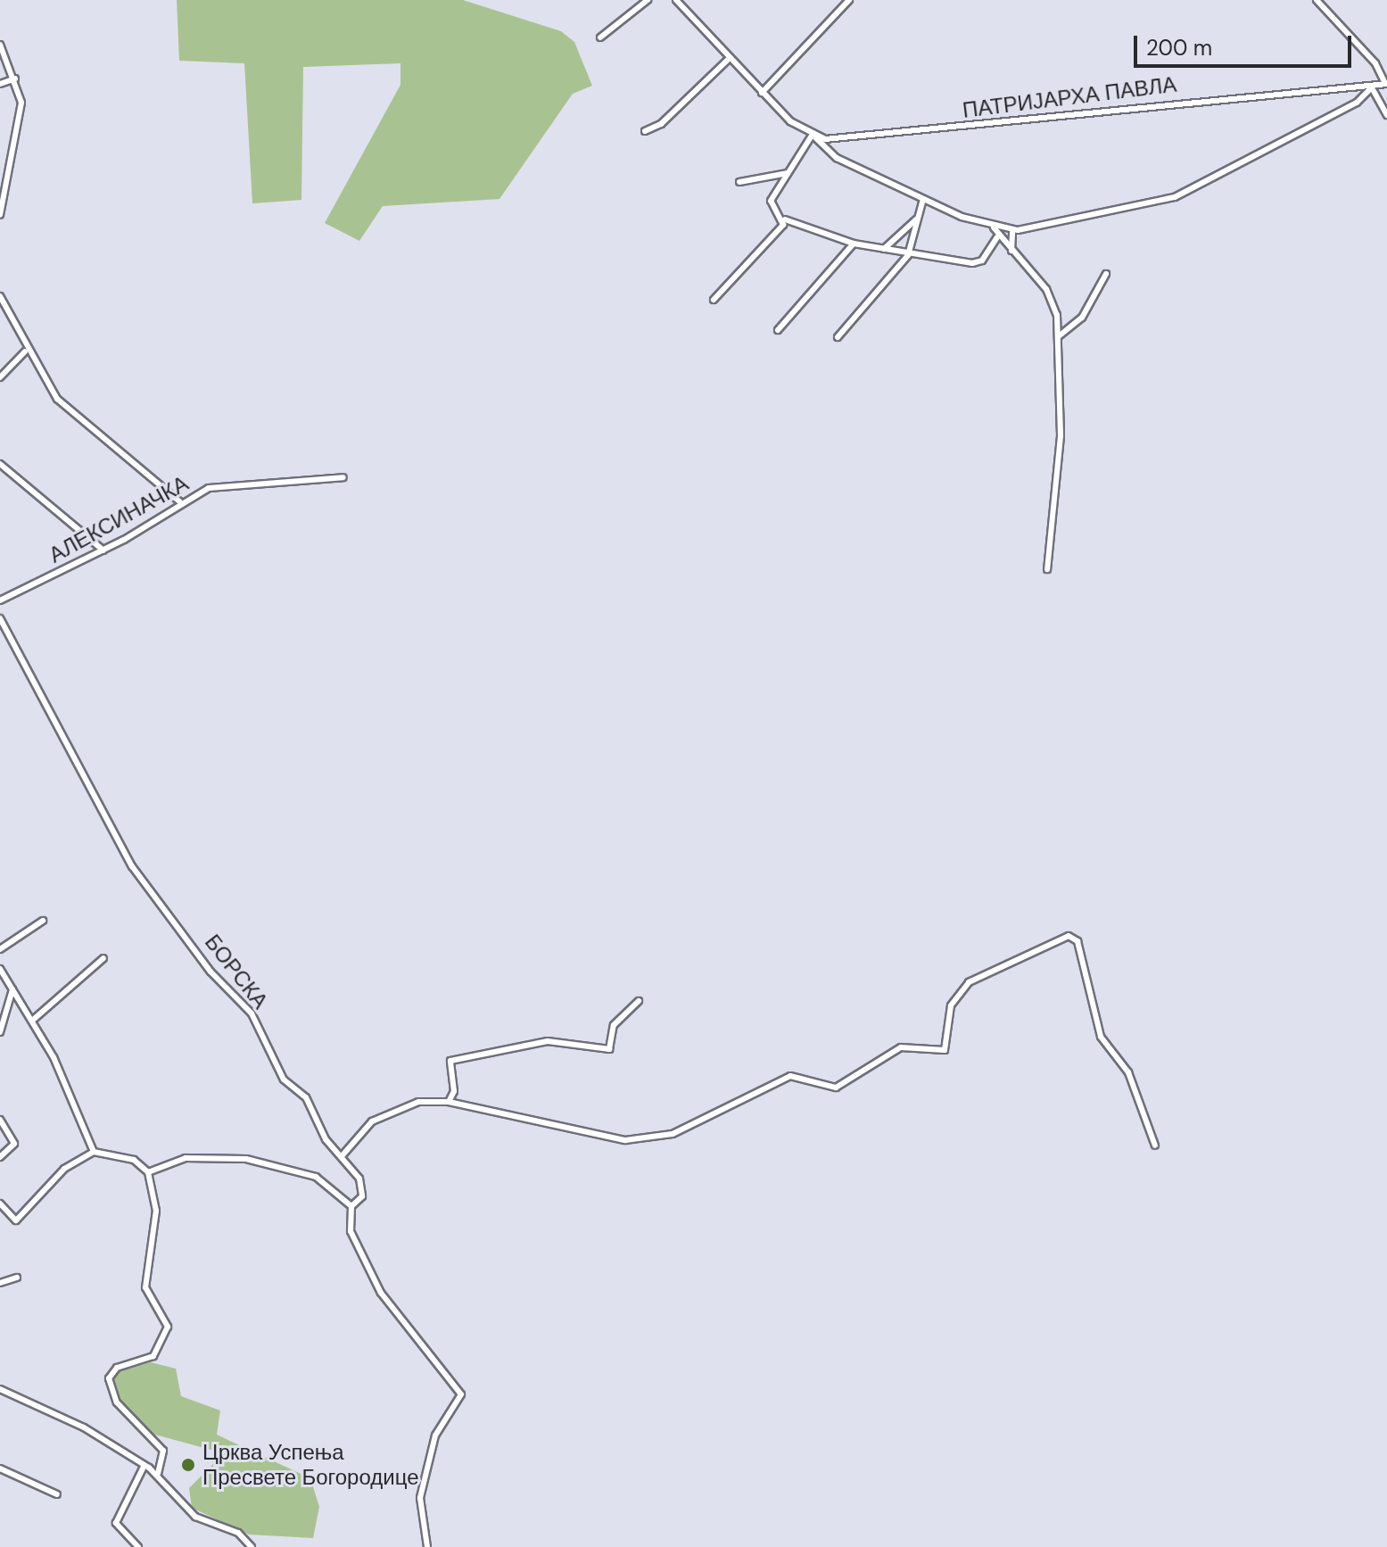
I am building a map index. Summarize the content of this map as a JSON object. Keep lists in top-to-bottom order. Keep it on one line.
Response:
{"streets":{"street":["ПАТРИЈАРХА ПАВЛА","АЛЕКСИНАЧКА","БОРСКА"]},"places":["Црква Успења Пресвете Богородице"],"scale_bar":"200 m"}
